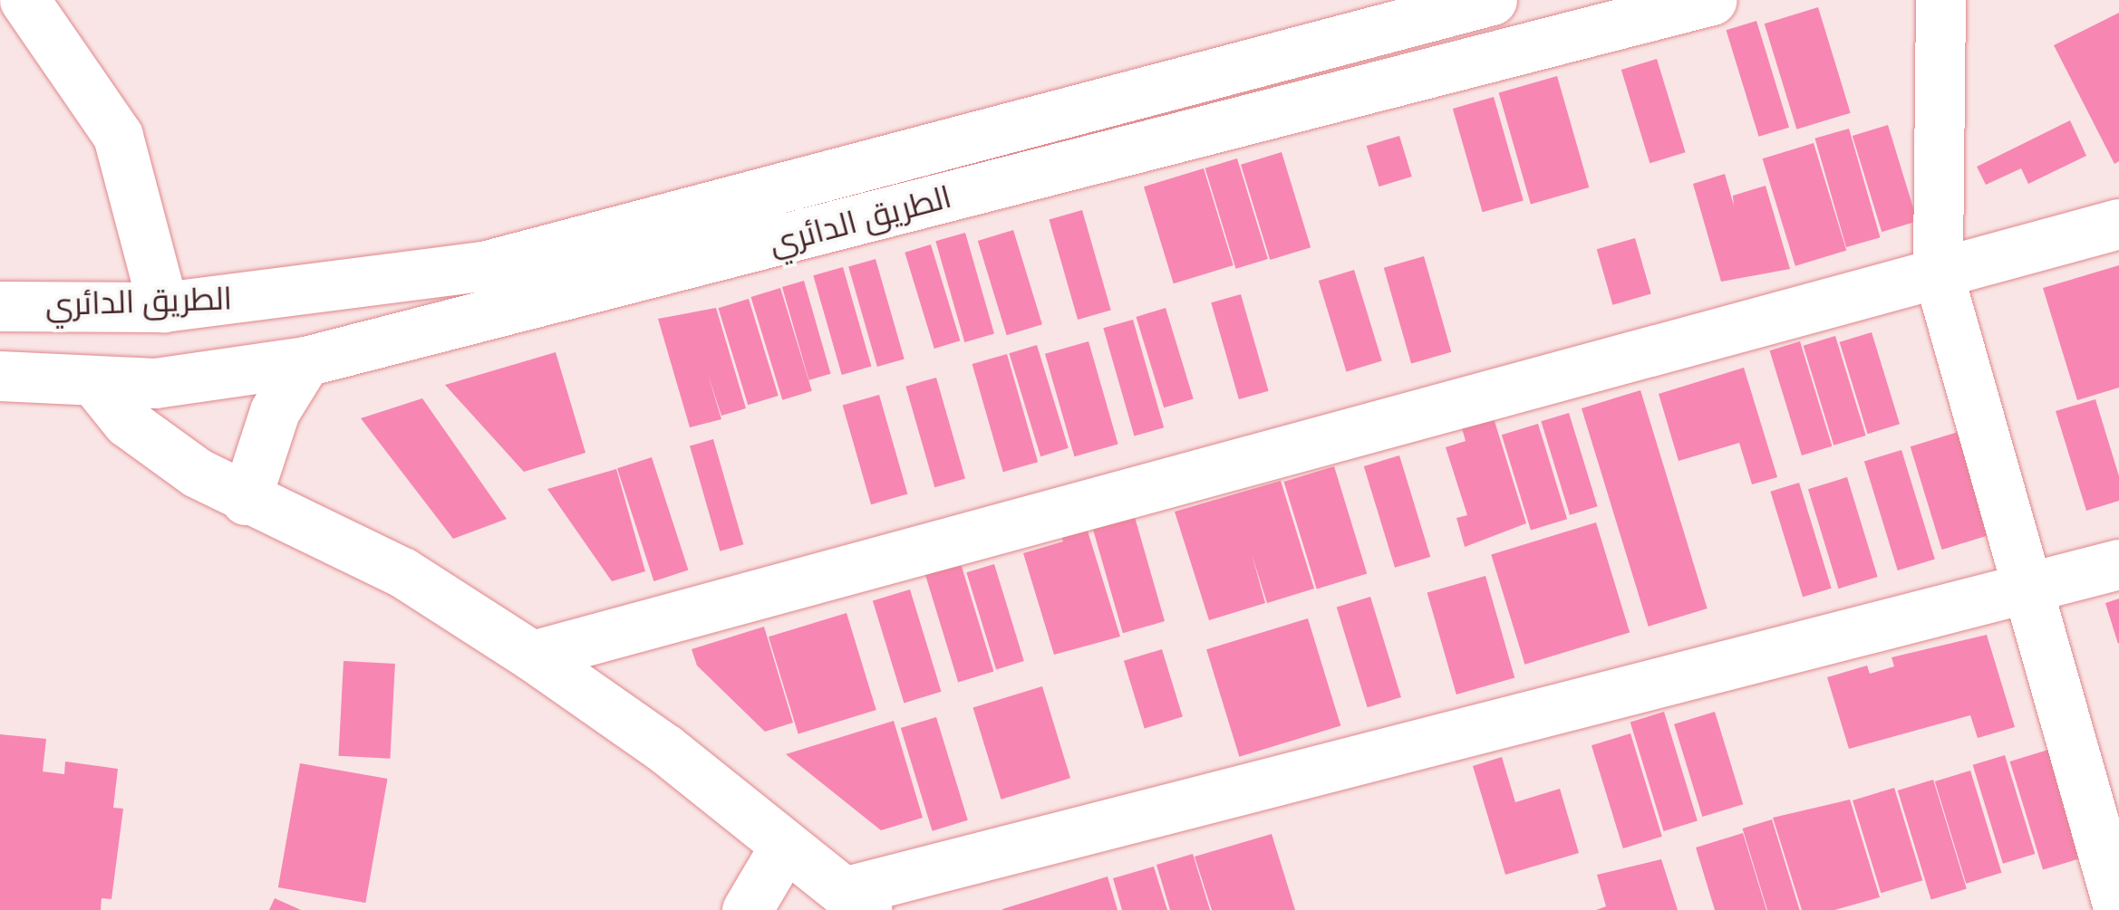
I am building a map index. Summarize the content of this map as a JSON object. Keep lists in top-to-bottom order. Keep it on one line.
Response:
{"streets":{"street":["الطريق الدائري"]}}
